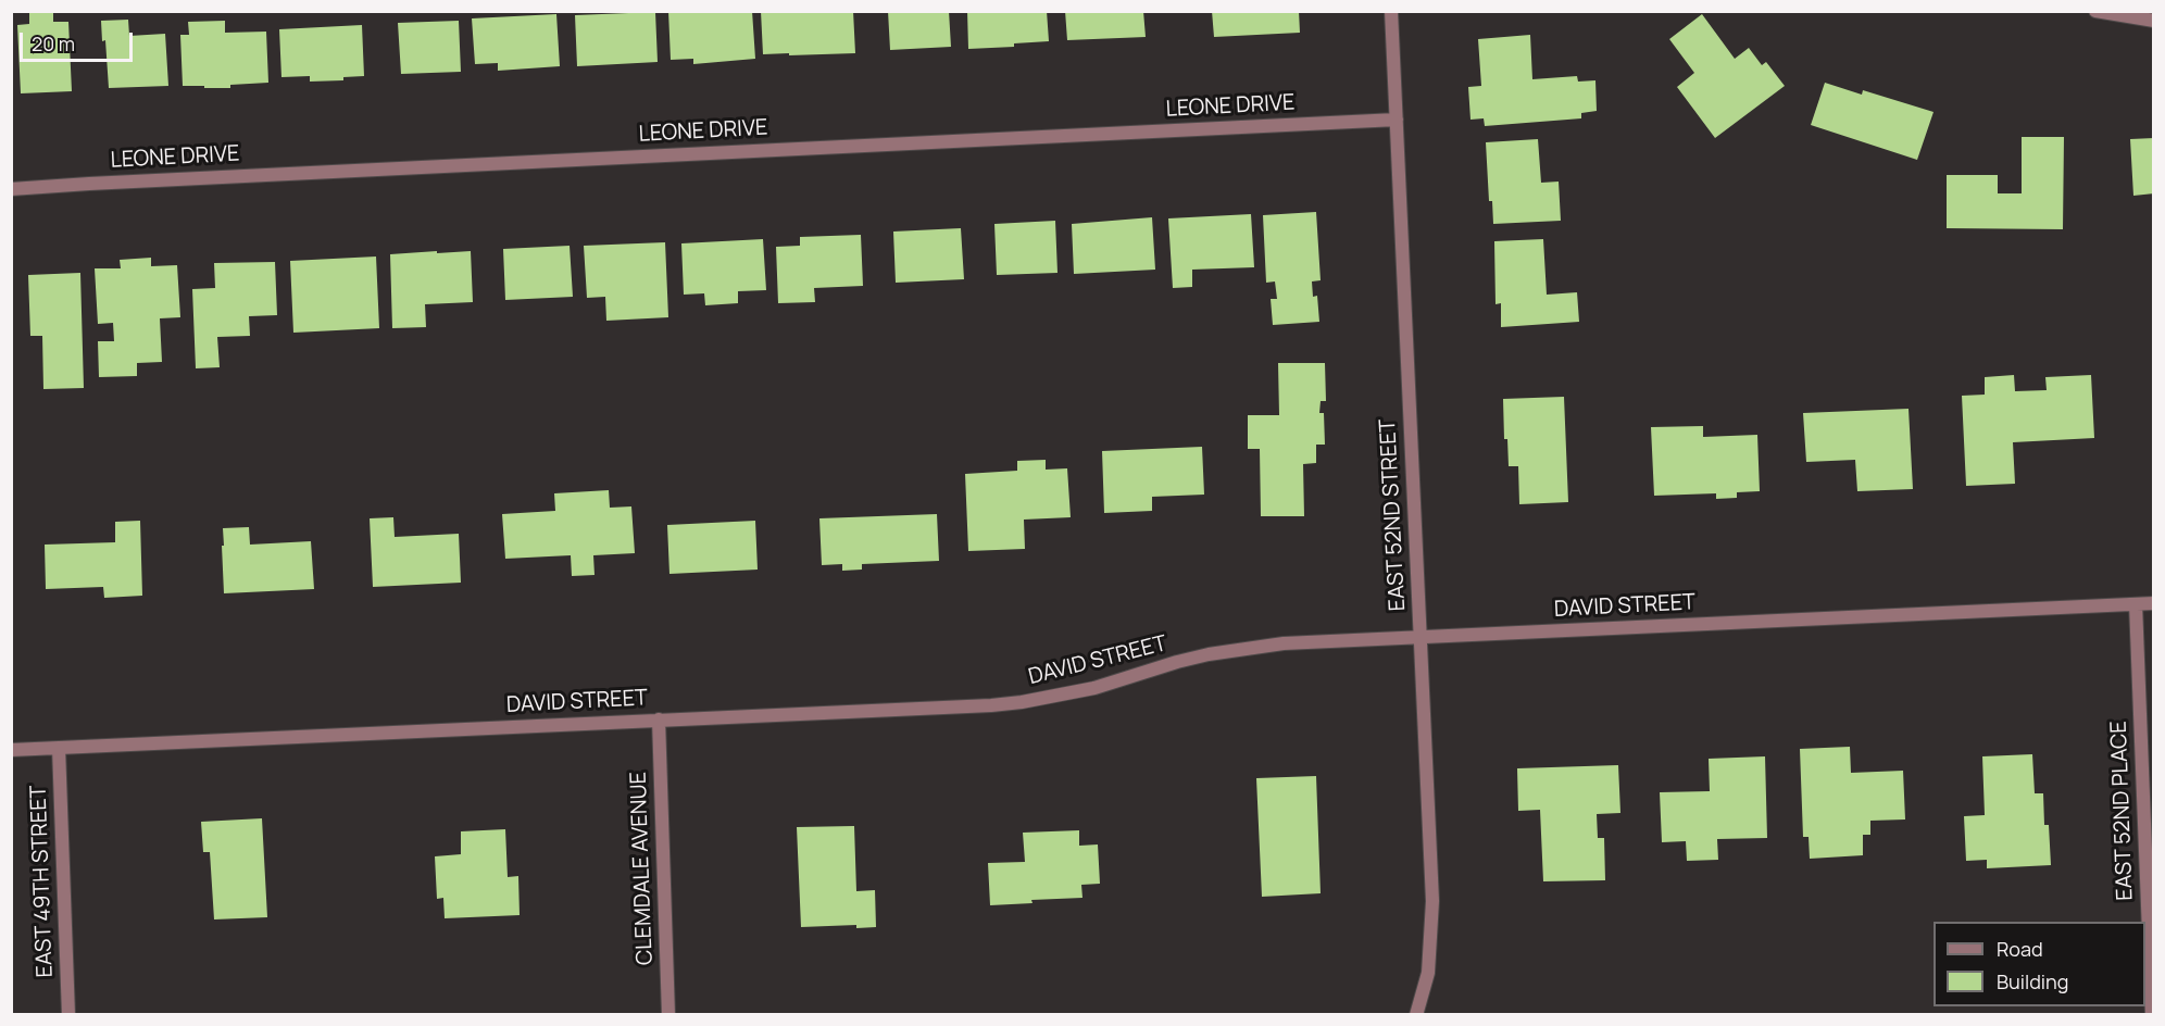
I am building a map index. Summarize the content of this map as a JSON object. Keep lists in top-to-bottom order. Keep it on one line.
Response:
{"streets":{"street":["LEONE DRIVE","EAST 52ND STREET","DAVID STREET","EAST 52ND PLACE","CLEMDALE AVENUE","EAST 49TH STREET"]},"crossings":[["LEONE DRIVE","EAST 52ND STREET"],["EAST 52ND STREET","DAVID STREET"],["DAVID STREET","EAST 52ND PLACE"],["DAVID STREET","CLEMDALE AVENUE"],["DAVID STREET","EAST 49TH STREET"]],"legend":["Road","Building"],"scale_bar":"20 m"}
